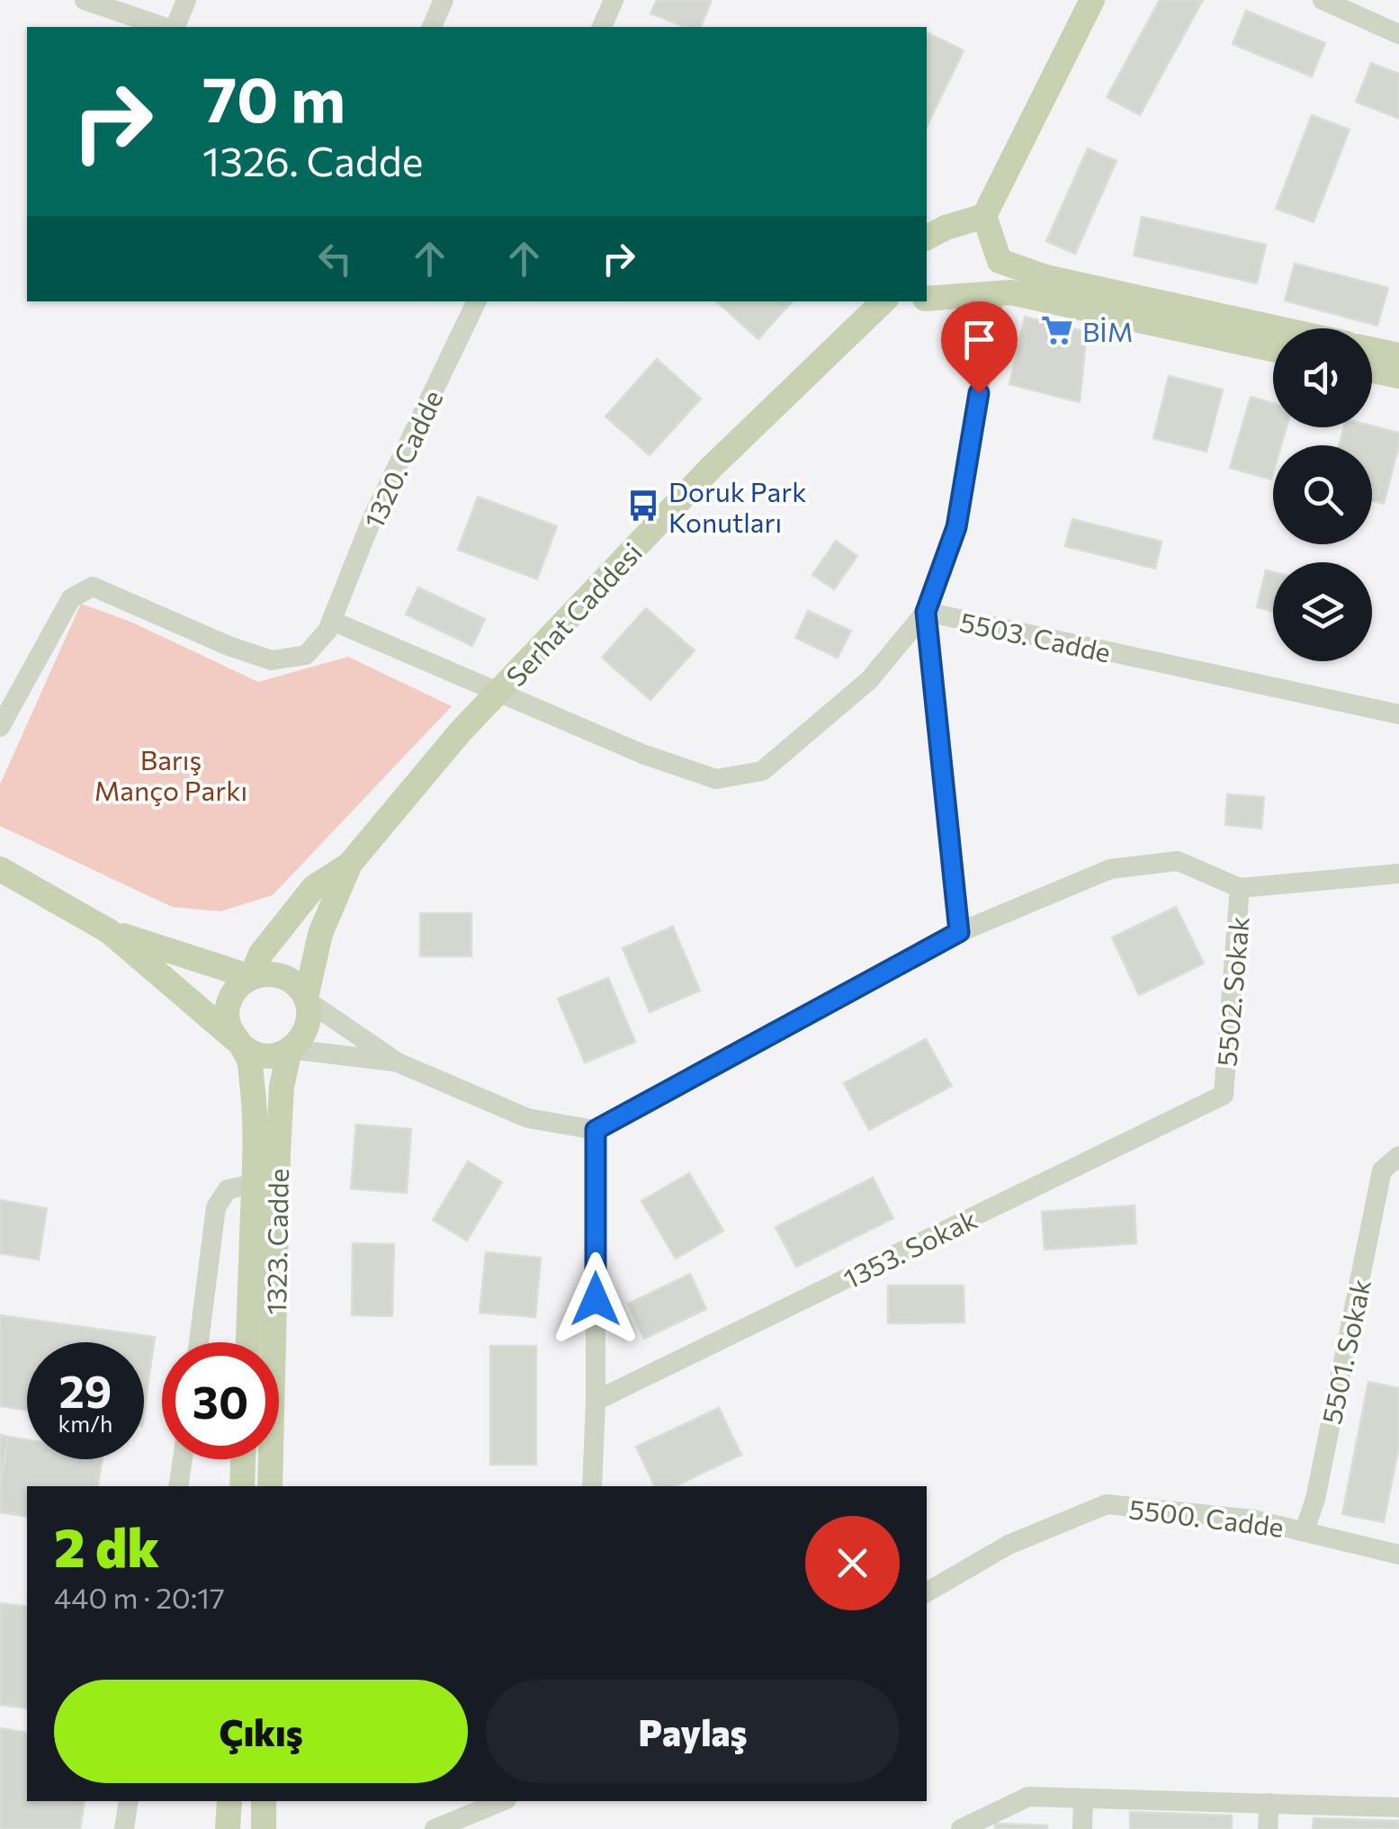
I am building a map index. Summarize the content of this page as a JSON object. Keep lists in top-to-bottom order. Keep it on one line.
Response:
{"streets":{"main road":["Serhat Caddesi","1323. Cadde"],"street":["1320. Cadde","5503. Cadde","5502. Sokak","1353. Sokak","5501. Sokak","5500. Cadde"]},"crossings":[["1320. Cadde","5503. Cadde"],["Serhat Caddesi","5503. Cadde"],["5502. Sokak","1353. Sokak"],["5501. Sokak","5500. Cadde"]],"parks":["Barış Manço Parkı"],"places":{"supermarket":["BİM"],"bus stop":["Doruk Park Konutları"]},"page":{"turn":["70 m","1326. Cadde"],"speed":"29 km/h","limit":"30","heading":["2 dk","440 m · 20:17"],"buttons":["Çıkış","Paylaş"]}}
